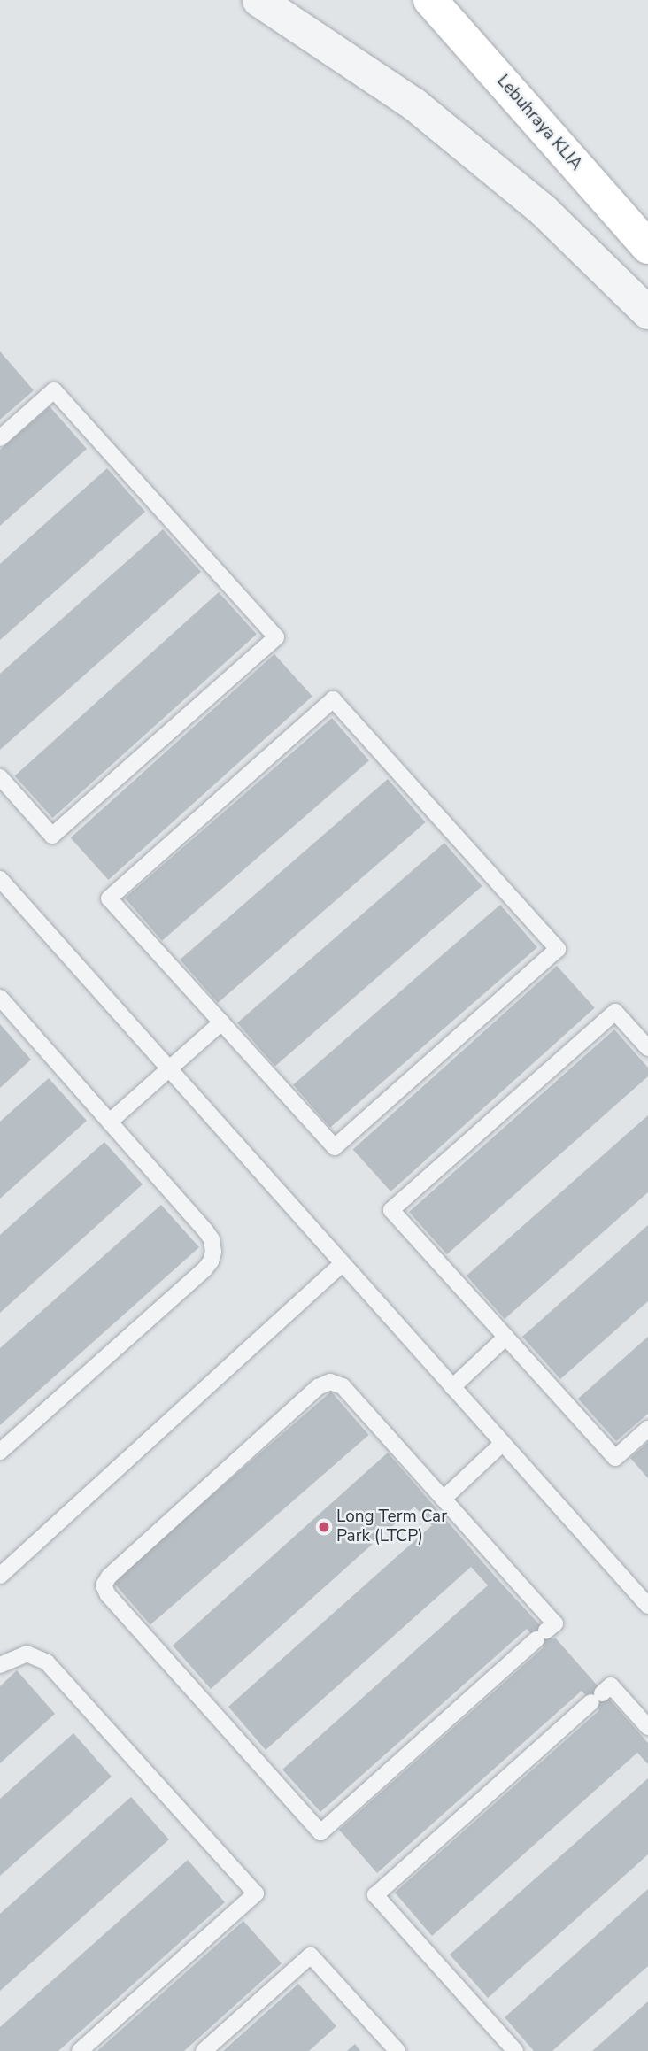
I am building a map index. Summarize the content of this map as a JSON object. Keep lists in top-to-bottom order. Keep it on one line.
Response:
{"streets":{"main road":["Lebuhraya KLIA"]},"places":["Long Term Car Park (LTCP)"]}
